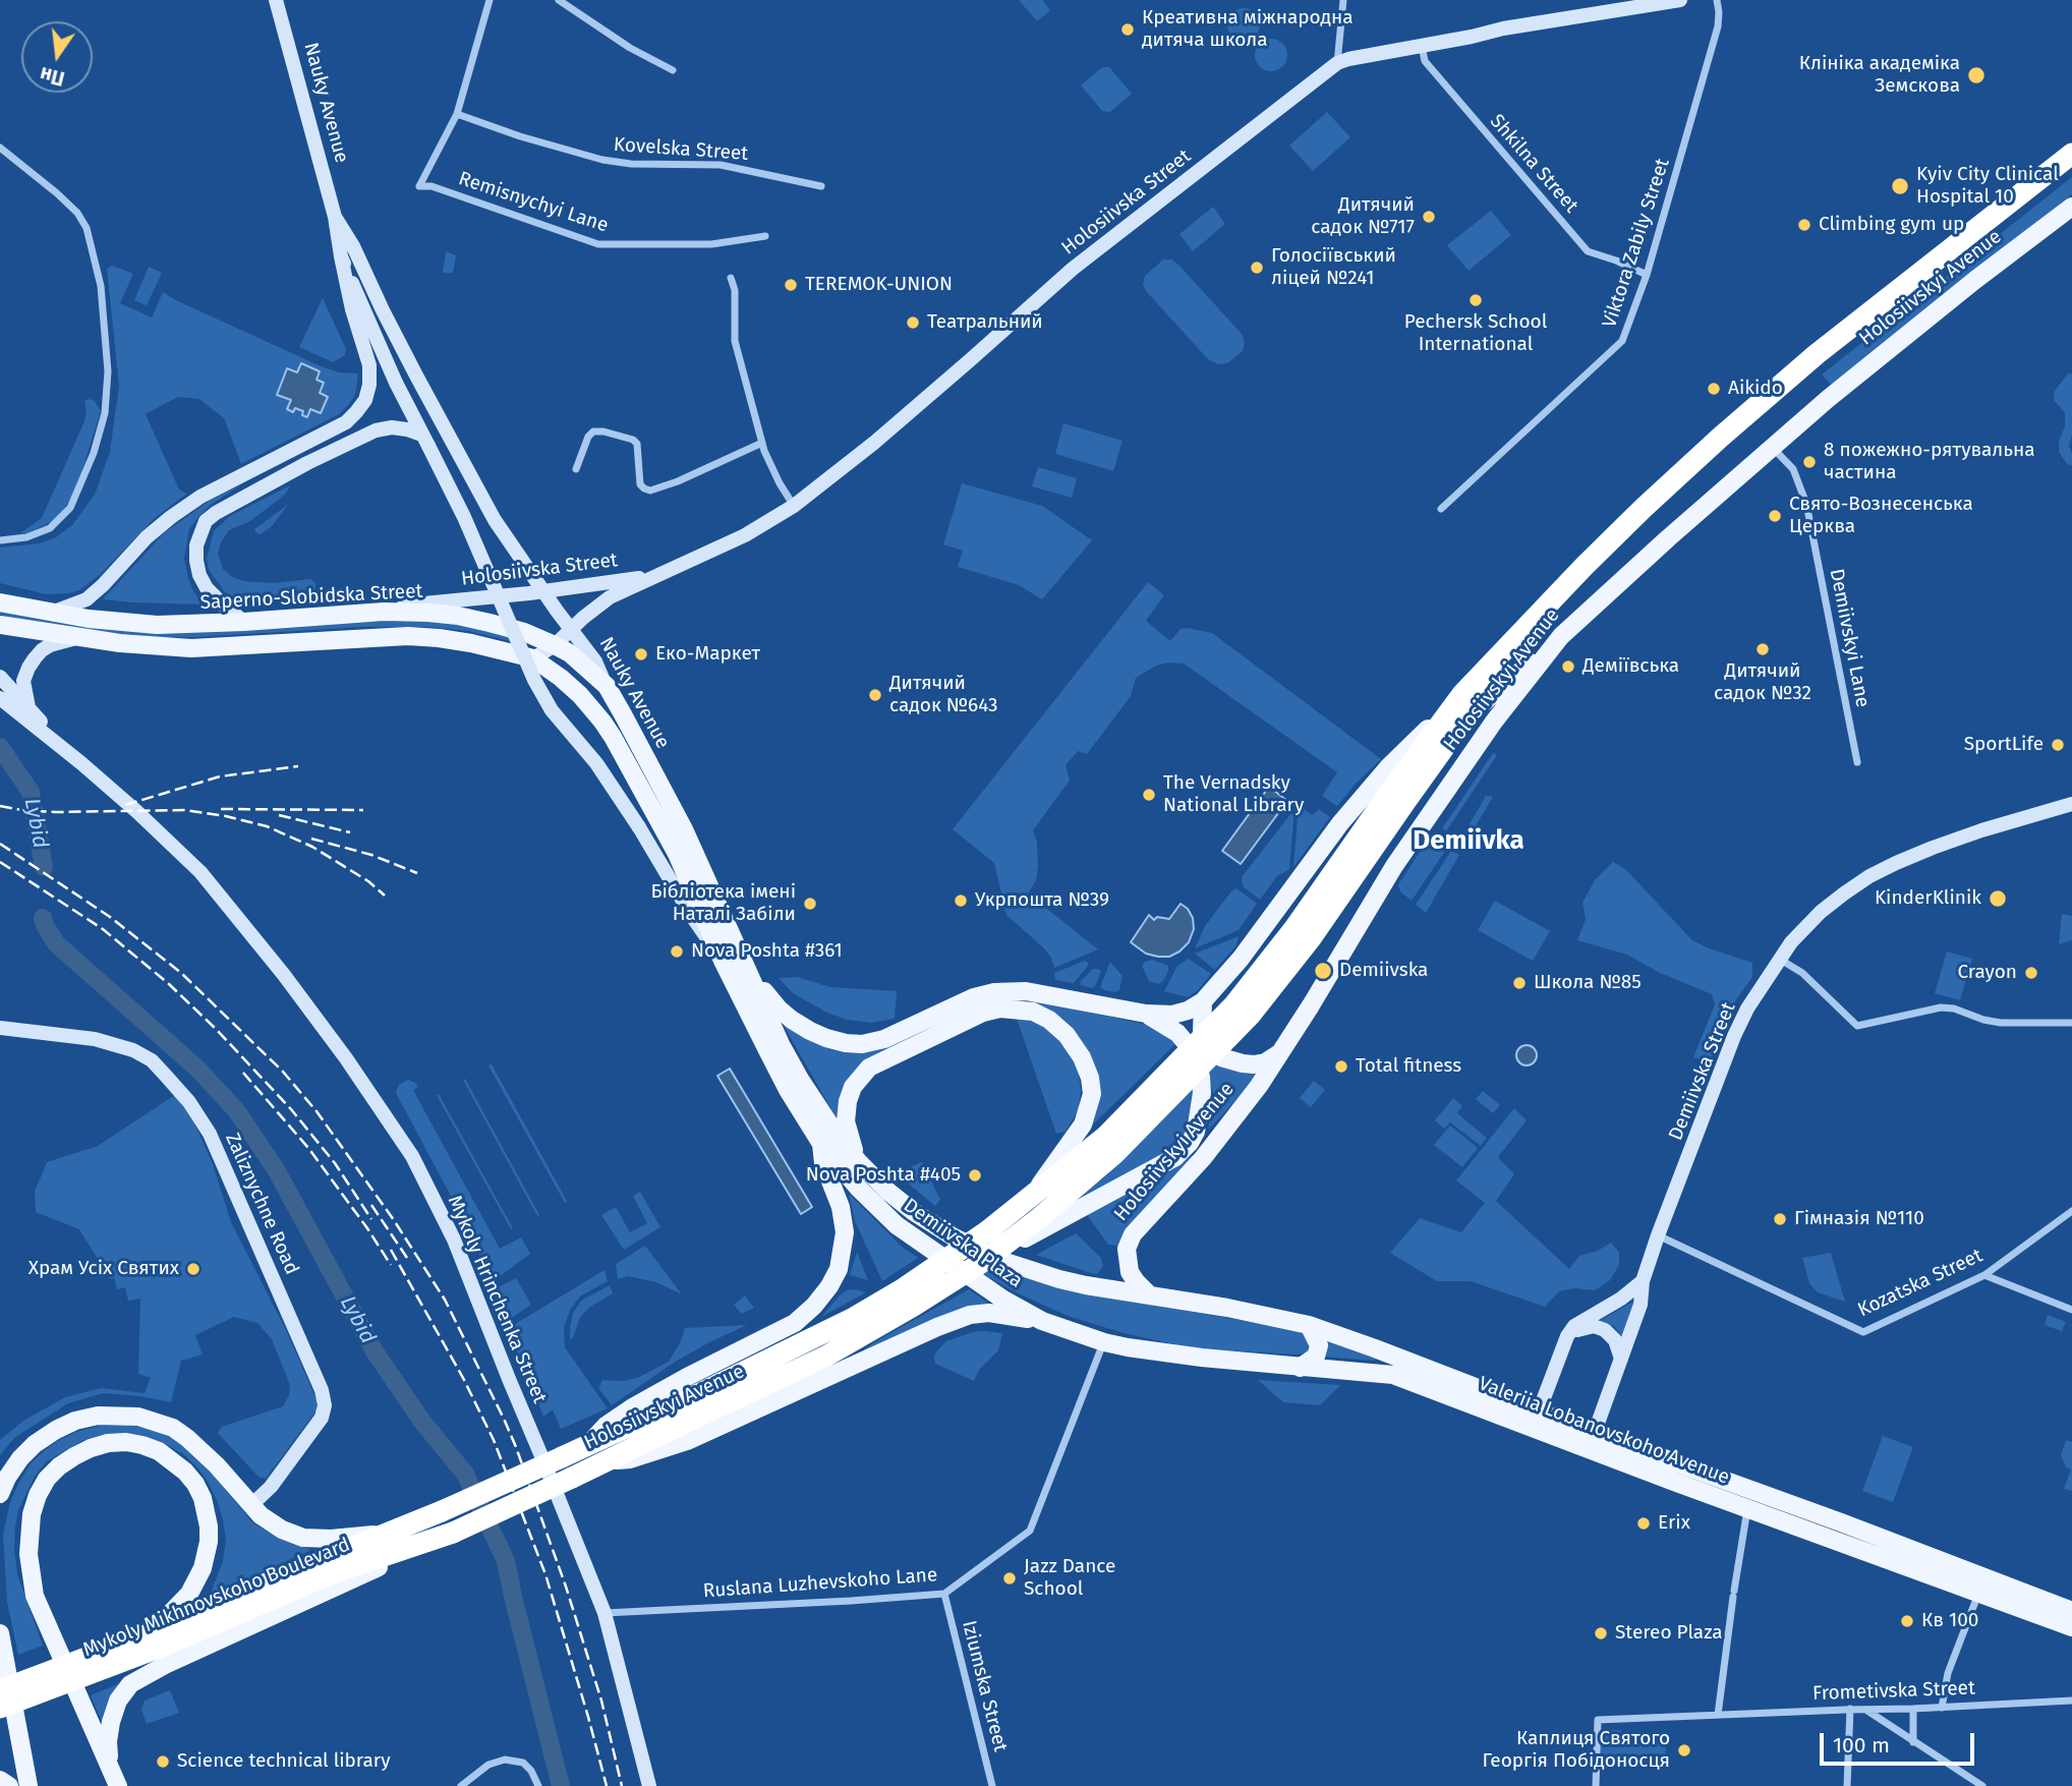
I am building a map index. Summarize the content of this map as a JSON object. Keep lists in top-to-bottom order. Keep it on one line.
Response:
{"streets":{"highway":["Holosiivskyi Avenue","Mykoly Mikhnovskoho Boulevard"],"main road":["Nauky Avenue","Holosiivska Street","Saperno-Slobidska Street","Demiivska Street","Zaliznychne Road","Demiivska Plaza","Mykoly Hrinchenka Street","Valeriia Lobanovskoho Avenue"],"street":["Kovelska Street","Shkilna Street","Remisnychyi Lane","Viktora Zabily Street","Demiivskyi Lane","Kozatska Street","Ruslana Luzhevskoho Lane","Iziumska Street","Frometivska Street"]},"crossings":[["Nauky Avenue","Holosiivska Street"],["Nauky Avenue","Saperno-Slobidska Street"],["Nauky Avenue","Demiivska Plaza"],["Kovelska Street","Remisnychyi Lane"],["Shkilna Street","Holosiivska Street"],["Shkilna Street","Viktora Zabily Street"],["Holosiivska Street","Saperno-Slobidska Street"],["Holosiivskyi Avenue","Demiivskyi Lane"],["Holosiivskyi Avenue","Demiivska Plaza"],["Holosiivskyi Avenue","Valeriia Lobanovskoho Avenue"],["Holosiivskyi Avenue","Mykoly Mikhnovskoho Boulevard"],["Demiivska Street","Kozatska Street"],["Demiivska Street","Valeriia Lobanovskoho Avenue"],["Demiivska Plaza","Valeriia Lobanovskoho Avenue"],["Demiivska Plaza","Ruslana Luzhevskoho Lane"],["Mykoly Hrinchenka Street","Ruslana Luzhevskoho Lane"],["Valeriia Lobanovskoho Avenue","Ruslana Luzhevskoho Lane"],["Ruslana Luzhevskoho Lane","Iziumska Street"]],"districts":["Demiivka"],"water":["Lybid"],"places":["Креативна міжнародна дитяча школа","Клініка академіка Земскова","Kyiv City Clinical Hospital 10","Дитячий садок №717","Climbing gym up","Голосіївський ліцей №241","TEREMOK-UNION","Pechersk School International","Театральний","Aikido","8 пожежно-рятувальна частина","Свято-Вознесенська Церква","Дитячий садок №32","Еко-Маркет","Деміївська","Дитячий садок №643","SportLife","The Vernadsky National Library","KinderKlinik","Укрпошта №39","Бібліотека імені Наталі Забіли","Nova Poshta #361","Demiivska","Crayon","Школа №85","Total fitness","Nova Poshta #405","Гімназія №110","Храм Усіх Святих","Erix","Jazz Dance School","Кв 100","Stereo Plaza","Каплиця Святого Георгія Побідоносця","Science technical library"],"scale_bar":"100 m","north":"bottom"}
